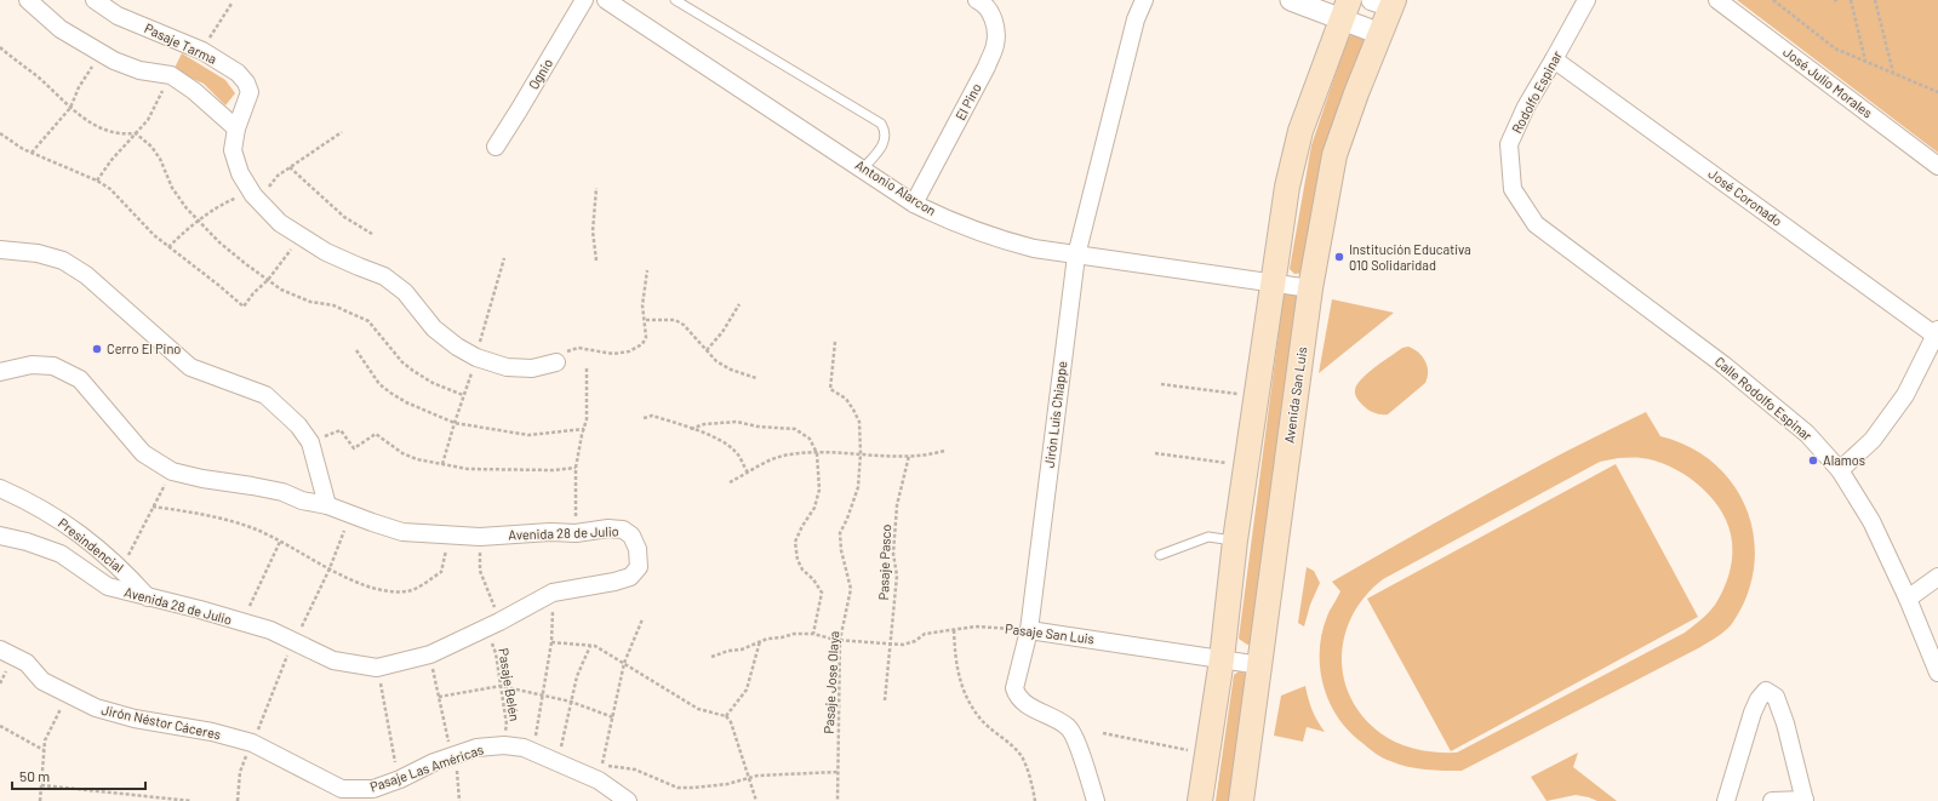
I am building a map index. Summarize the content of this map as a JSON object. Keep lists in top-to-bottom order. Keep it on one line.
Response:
{"streets":{"main road":["Avenida San Luis"],"street":["Pasaje Tarma","Ognio","José Julio Morales","Rodolfo Espinar","El Pino","Antonio Alarcon","José Coronado","Calle Rodolfo Espinar","Jirón Luis Chiappe","Avenida 28 de Julio","Presindencial","Pasaje San Luis","Jirón Néstor Cáceres","Pasaje Las Américas"],"path":["Pasaje Pasco","Pasaje Jose Olaya","Pasaje Belén"]},"crossings":[["Rodolfo Espinar","José Coronado"],["Rodolfo Espinar","Calle Rodolfo Espinar"],["El Pino","Antonio Alarcon"],["Antonio Alarcon","Avenida San Luis"],["Antonio Alarcon","Jirón Luis Chiappe"],["Avenida San Luis","Pasaje San Luis"],["Jirón Luis Chiappe","Pasaje San Luis"],["Avenida 28 de Julio","Presindencial"],["Avenida 28 de Julio","Pasaje Belén"],["Pasaje Pasco","Pasaje San Luis"],["Pasaje San Luis","Pasaje Jose Olaya"],["Pasaje Belén","Pasaje Las Américas"],["Jirón Néstor Cáceres","Pasaje Las Américas"]],"places":["Institución Educativa 010 Solidaridad","Cerro El Pino","Alamos"],"scale_bar":"50 m"}
